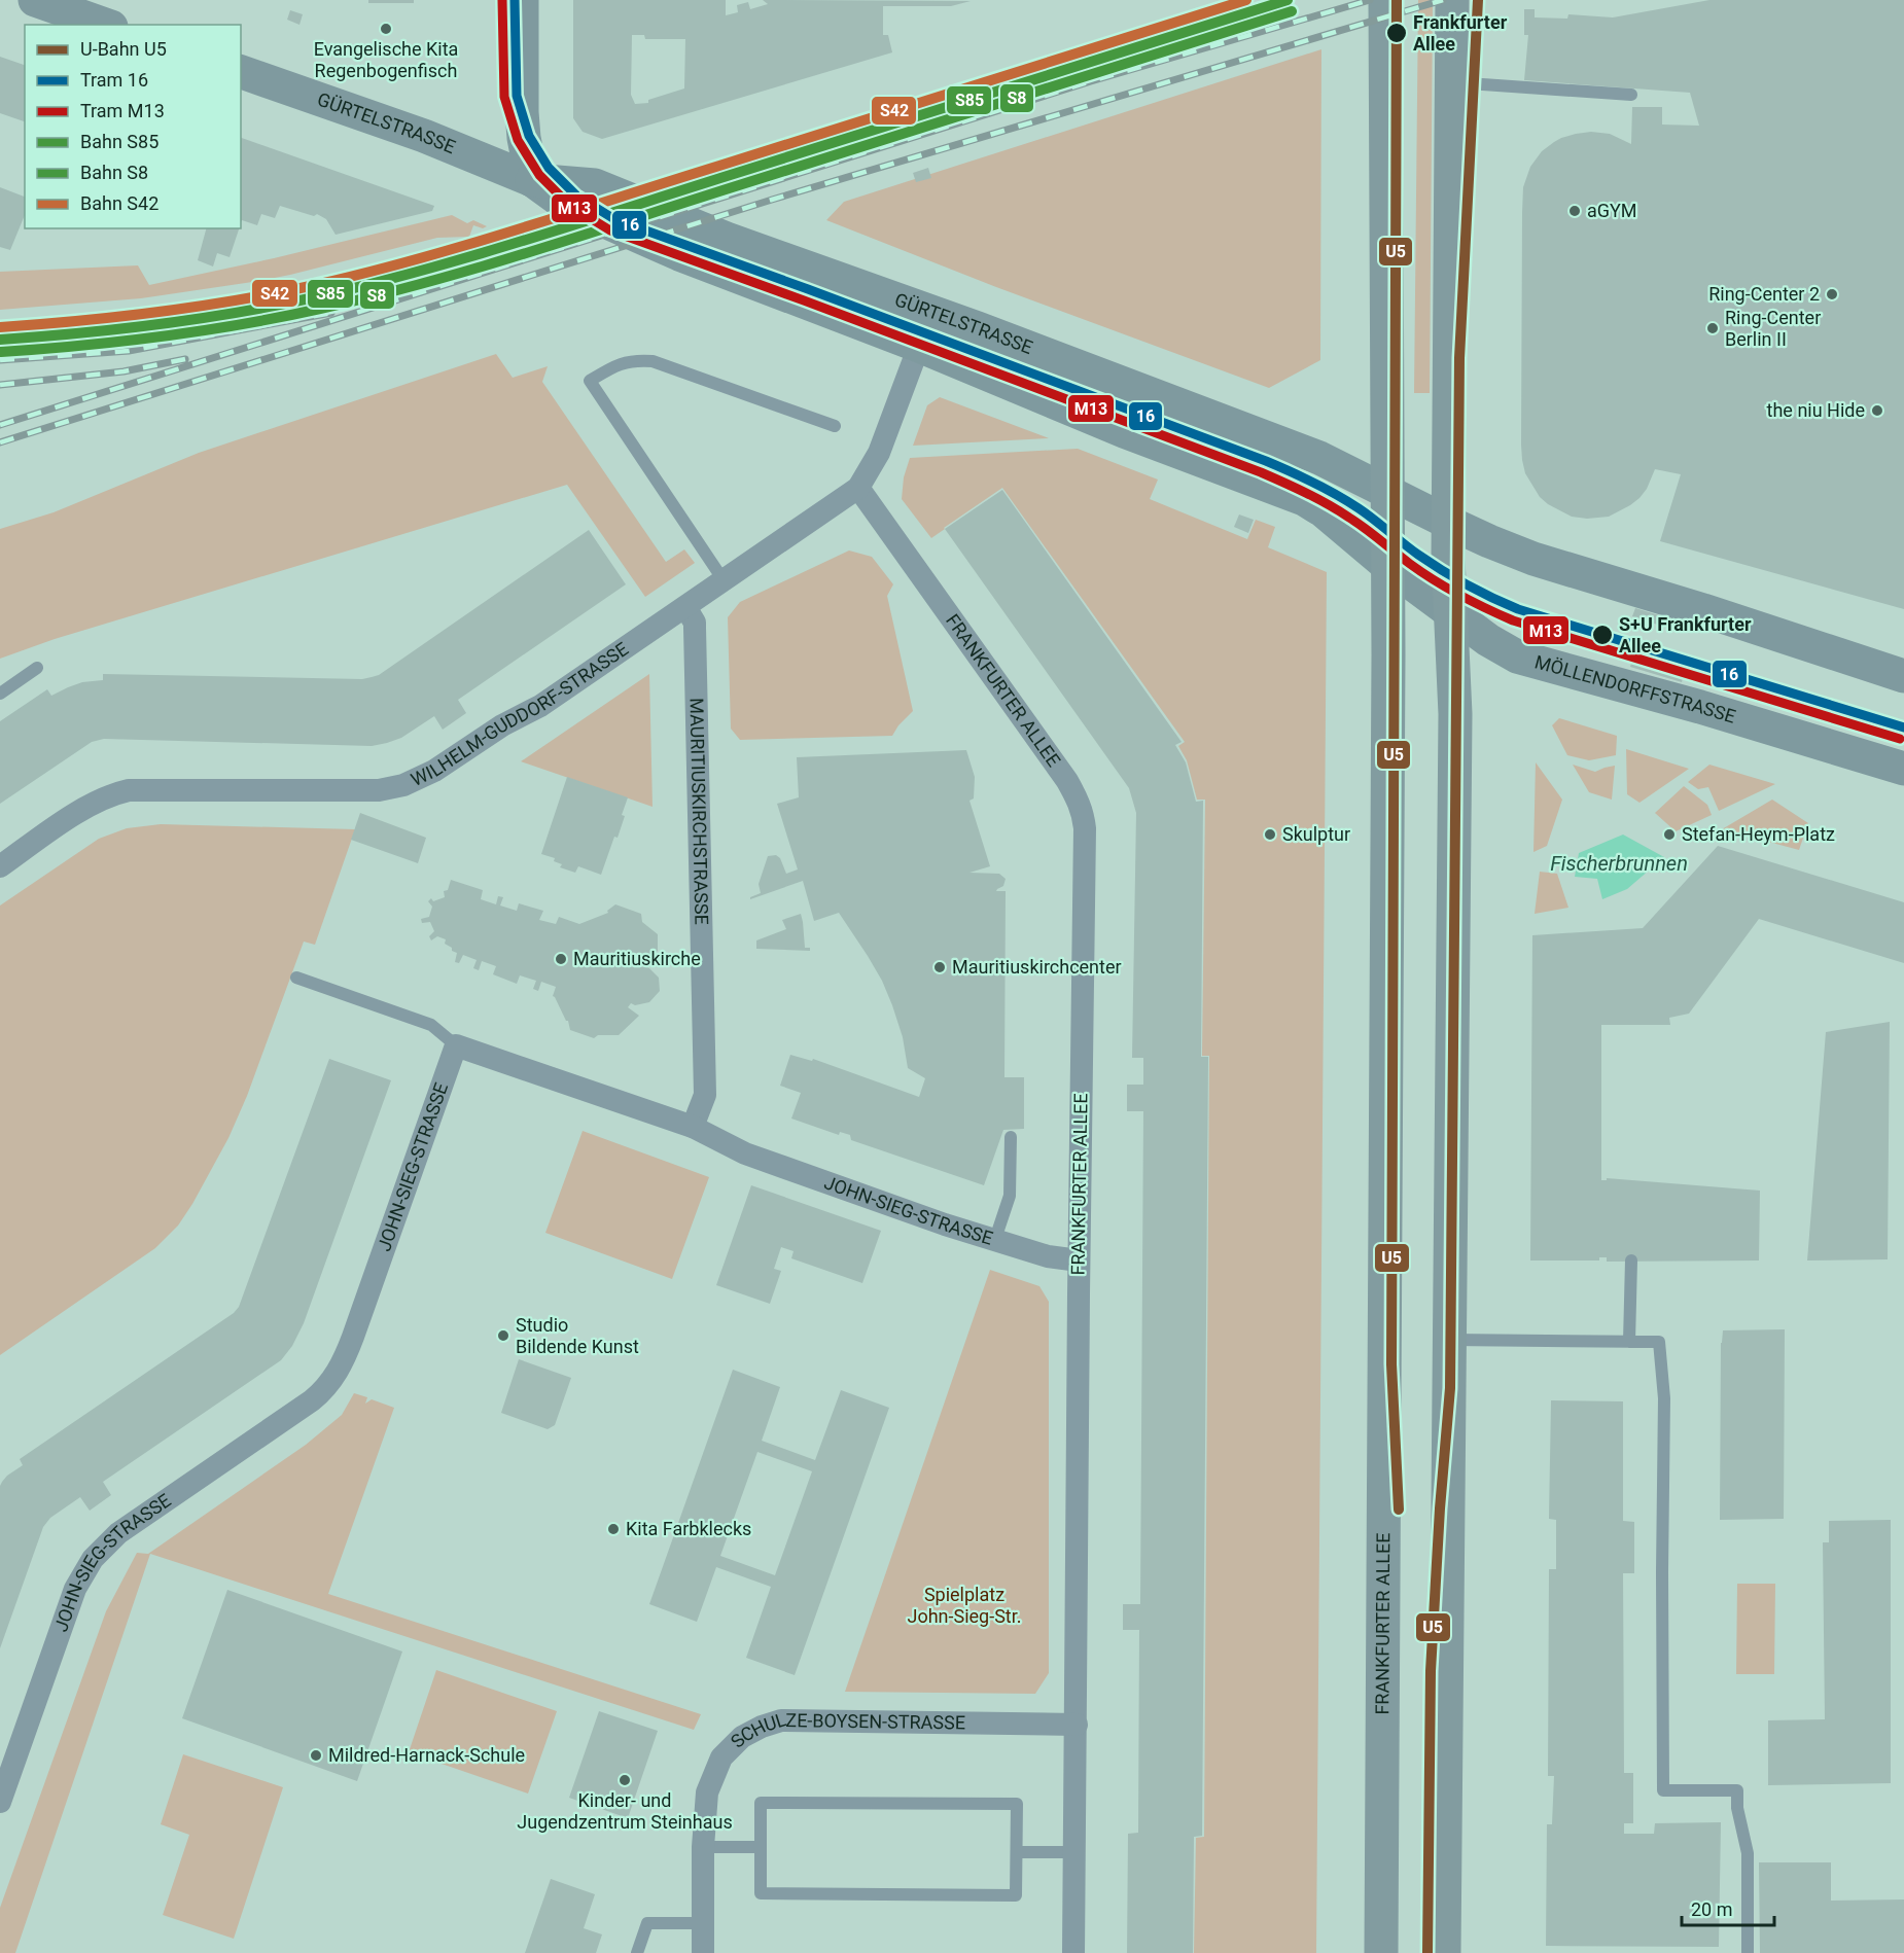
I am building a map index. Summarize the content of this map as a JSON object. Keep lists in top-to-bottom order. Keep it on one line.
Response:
{"streets":{"main road":["GÜRTELSTRASSE","MÖLLENDORFFSTRASSE","FRANKFURTER ALLEE"],"street":["WILHELM-GUDDORF-STRASSE","MAURITIUSKIRCHSTRASSE","JOHN-SIEG-STRASSE","SCHULZE-BOYSEN-STRASSE"]},"crossings":[["GÜRTELSTRASSE","MÖLLENDORFFSTRASSE"],["GÜRTELSTRASSE","FRANKFURTER ALLEE"],["GÜRTELSTRASSE","WILHELM-GUDDORF-STRASSE"],["MÖLLENDORFFSTRASSE","FRANKFURTER ALLEE"],["FRANKFURTER ALLEE","WILHELM-GUDDORF-STRASSE"],["FRANKFURTER ALLEE","JOHN-SIEG-STRASSE"],["FRANKFURTER ALLEE","SCHULZE-BOYSEN-STRASSE"],["WILHELM-GUDDORF-STRASSE","MAURITIUSKIRCHSTRASSE"],["MAURITIUSKIRCHSTRASSE","JOHN-SIEG-STRASSE"]],"water":["Fischerbrunnen"],"parks":["Spielplatz John-Sieg-Str."],"places":["Evangelische Kita Regenbogenfisch","Frankfurter Allee","aGYM","Ring-Center 2","Ring-Center Berlin II","the niu Hide","S+U Frankfurter Allee","Skulptur","Stefan-Heym-Platz","Mauritiuskirche","Mauritiuskirchcenter","Studio Bildende Kunst","Kita Farbklecks","Mildred-Harnack-Schule","Kinder- und Jugendzentrum Steinhaus"],"lines":["metro line U5","tram line 16","tram line M13","rail line S85","rail line S42","rail line S8"],"legend":["U-Bahn U5","Tram 16","Tram M13","Bahn S85","Bahn S8","Bahn S42"],"scale_bar":"20 m"}
